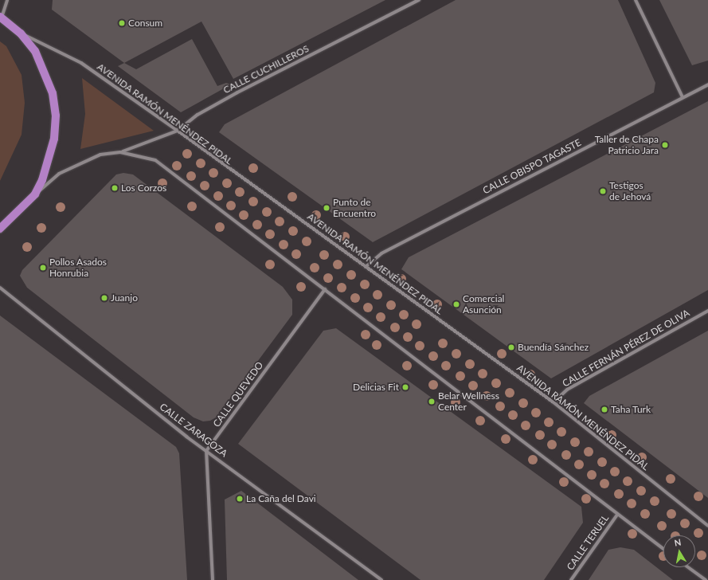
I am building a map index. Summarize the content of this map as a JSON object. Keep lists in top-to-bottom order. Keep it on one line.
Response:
{"streets":{"street":["CALLE CUCHILLEROS","AVENIDA RAMÓN MENÉNDEZ PIDAL","CALLE OBISPO TAGASTE","CALLE FERNÁN PÉREZ DE OLIVA","CALLE QUEVEDO","CALLE ZARAGOZA","CALLE TERUEL"]},"crossings":[["CALLE CUCHILLEROS","AVENIDA RAMÓN MENÉNDEZ PIDAL"],["AVENIDA RAMÓN MENÉNDEZ PIDAL","CALLE OBISPO TAGASTE"],["AVENIDA RAMÓN MENÉNDEZ PIDAL","CALLE FERNÁN PÉREZ DE OLIVA"],["CALLE QUEVEDO","CALLE ZARAGOZA"]],"places":["Consum","Taller de Chapa Patricio Jara","Los Corzos","Testigos de Jehová","Punto de Encuentro","Pollos Asados Honrubia","Juanjo","Comercial Asunción","Buendía Sánchez","Delicias Fit","Belar Wellness Center","Taha Turk","La Caña del Davi"],"north":"top"}
